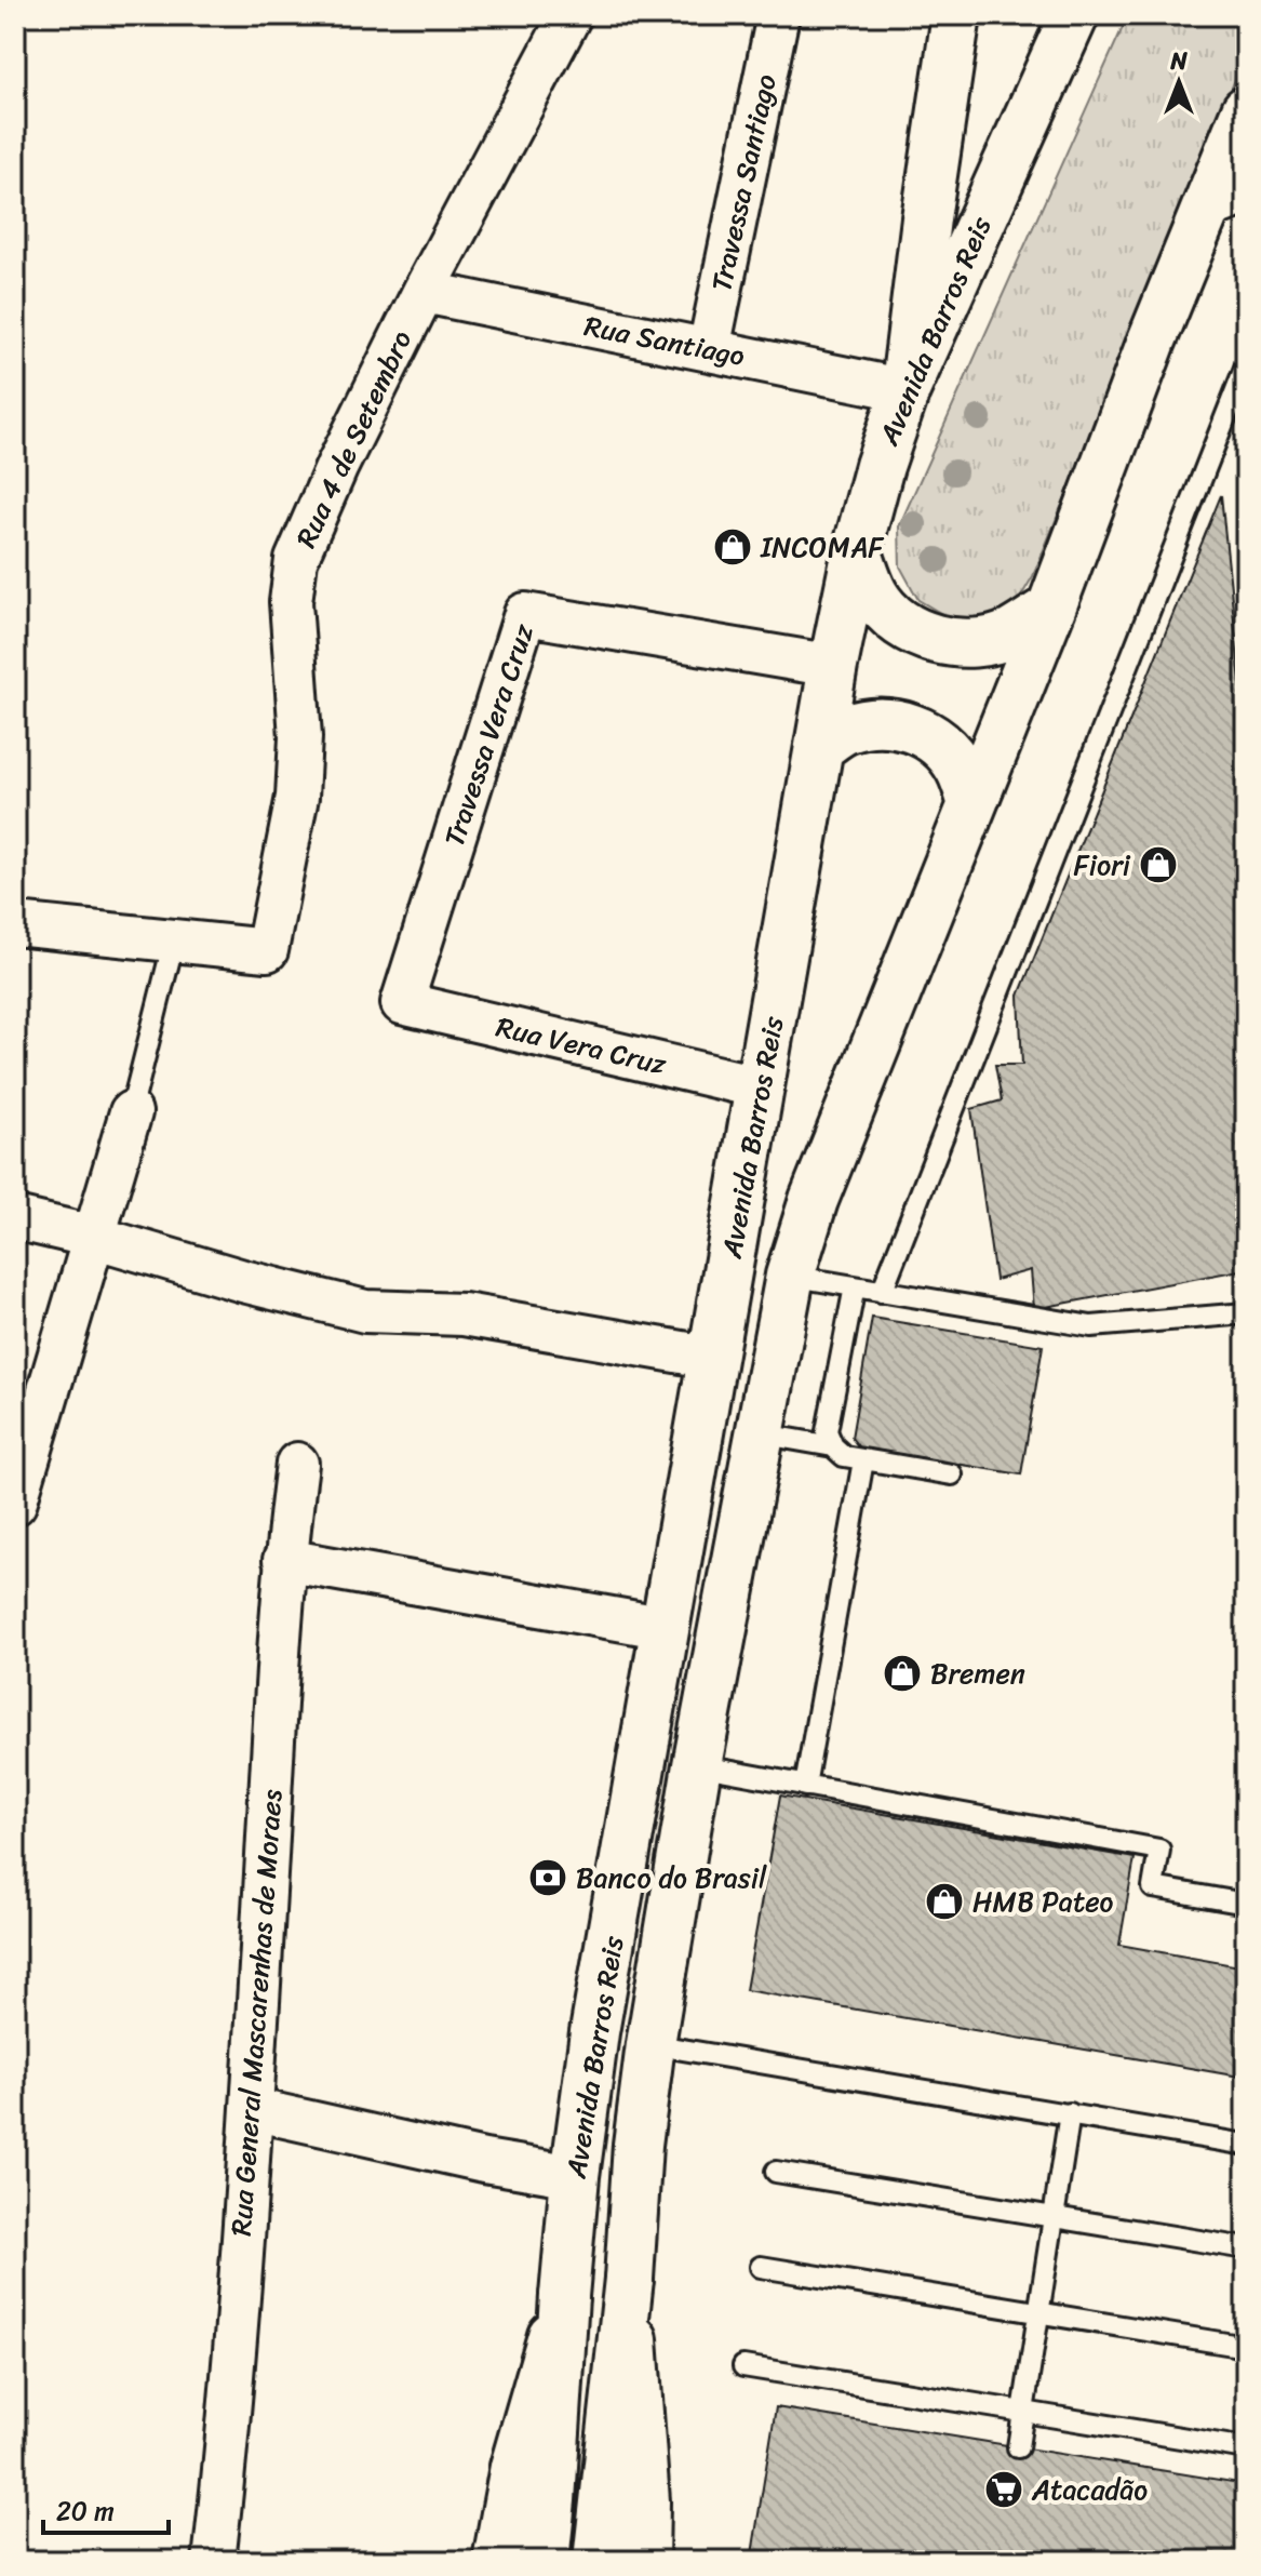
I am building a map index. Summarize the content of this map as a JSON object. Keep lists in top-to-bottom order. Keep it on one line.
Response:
{"streets":{"main road":["Avenida Barros Reis"],"street":["Travessa Santiago","Rua Santiago","Rua 4 de Setembro","Travessa Vera Cruz","Rua Vera Cruz","Rua General Mascarenhas de Moraes"]},"crossings":[["Travessa Santiago","Rua Santiago"],["Avenida Barros Reis","Rua Santiago"],["Avenida Barros Reis","Travessa Vera Cruz"],["Avenida Barros Reis","Rua Vera Cruz"],["Rua Santiago","Rua 4 de Setembro"],["Travessa Vera Cruz","Rua Vera Cruz"]],"places":{"shop":["INCOMAF","Fiori","Bremen","HMB Pateo"],"bank":["Banco do Brasil"],"supermarket":["Atacadão"]},"scale_bar":"20 m","north":"top"}
